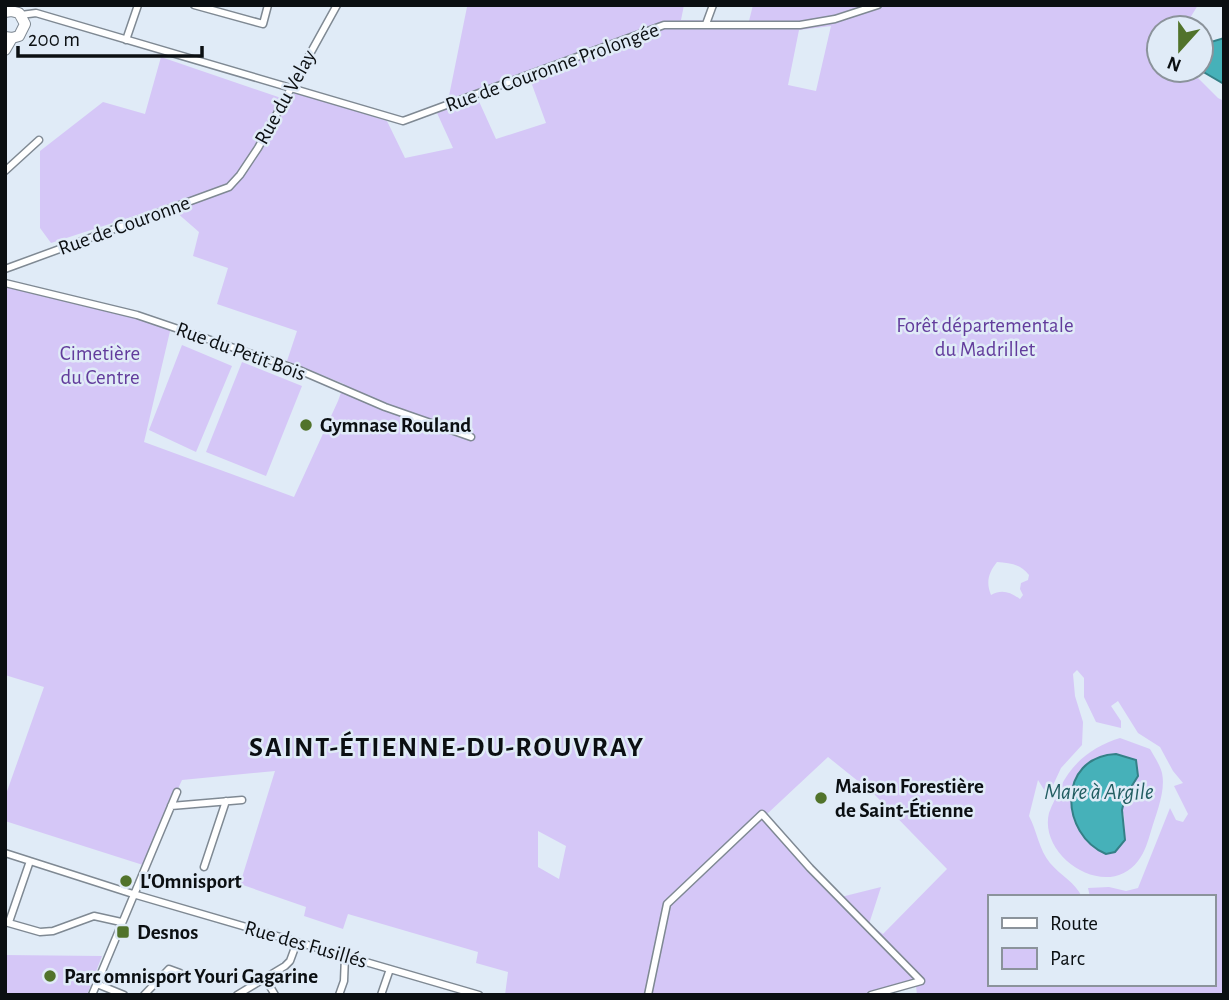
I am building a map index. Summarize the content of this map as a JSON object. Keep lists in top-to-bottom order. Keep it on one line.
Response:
{"streets":{"street":["Rue de Couronne Prolongée","Rue du Velay","Rue de Couronne","Rue du Petit Bois","Rue des Fusillés"]},"crossings":[["Rue de Couronne Prolongée","Rue du Velay"],["Rue du Velay","Rue de Couronne"]],"districts":["SAINT-ÉTIENNE-DU-ROUVRAY"],"water":["Mare à Argile"],"parks":["Forêt départementale du Madrillet","Cimetière du Centre"],"places":{"other":["Gymnase Rouland","Maison Forestière de Saint-Étienne","L'Omnisport","Parc omnisport Youri Gagarine"],"transit":["Desnos"]},"legend":["Route","Parc"],"scale_bar":"200 m","north":"bottom"}
